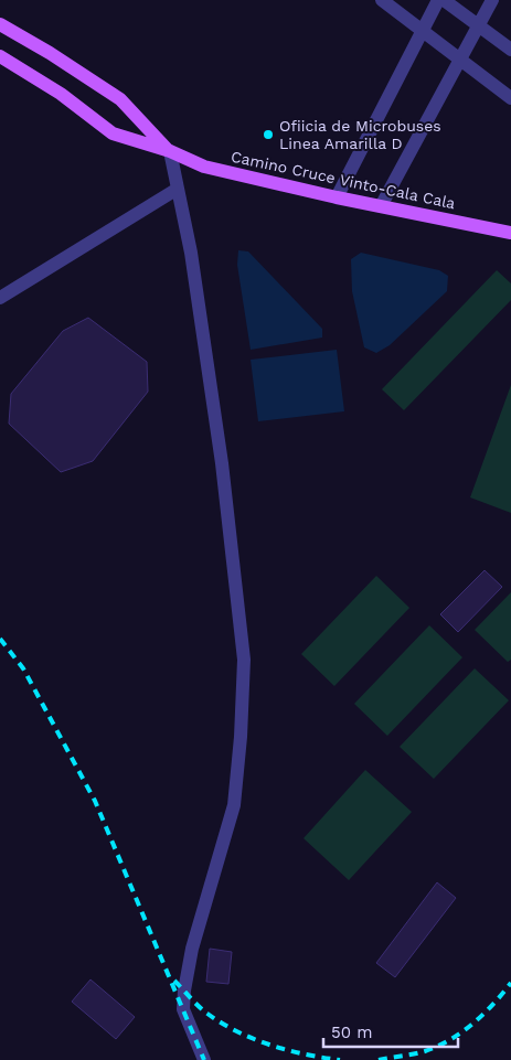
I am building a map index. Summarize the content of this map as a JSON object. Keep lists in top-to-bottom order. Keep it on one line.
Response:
{"streets":{"main road":["Camino Cruce Vinto-Cala Cala"]},"places":["Ofiicia de Microbuses Linea Amarilla D"],"scale_bar":"50 m"}
